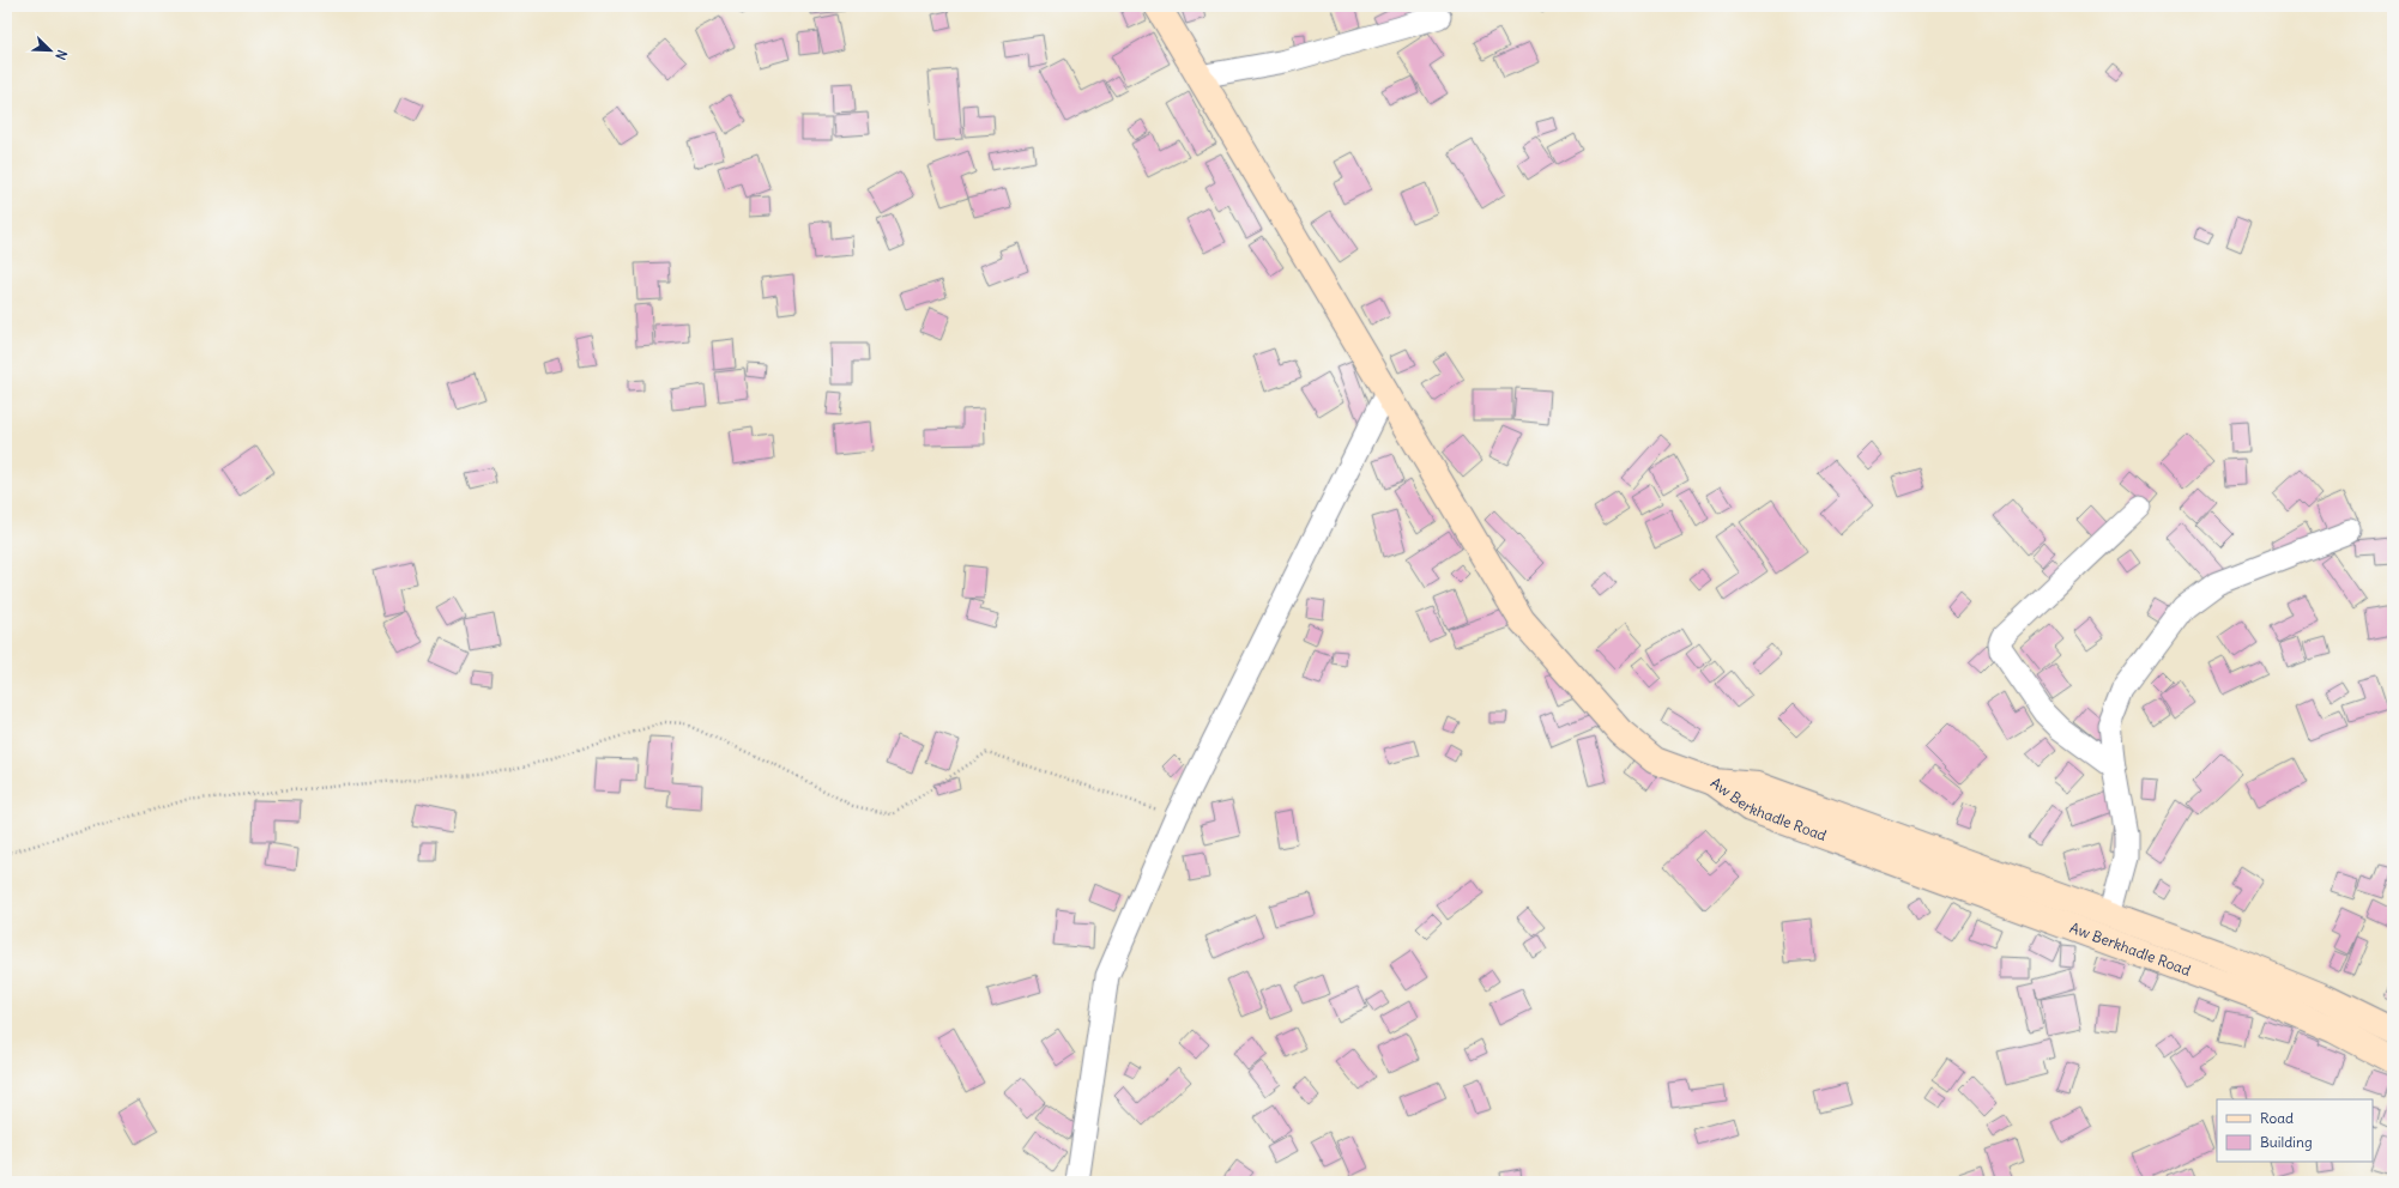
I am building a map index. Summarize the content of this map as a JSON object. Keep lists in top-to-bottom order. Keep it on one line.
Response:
{"streets":{"main road":["Aw Berkhadle Road"]},"legend":["Road","Building"],"north":"bottom right"}
